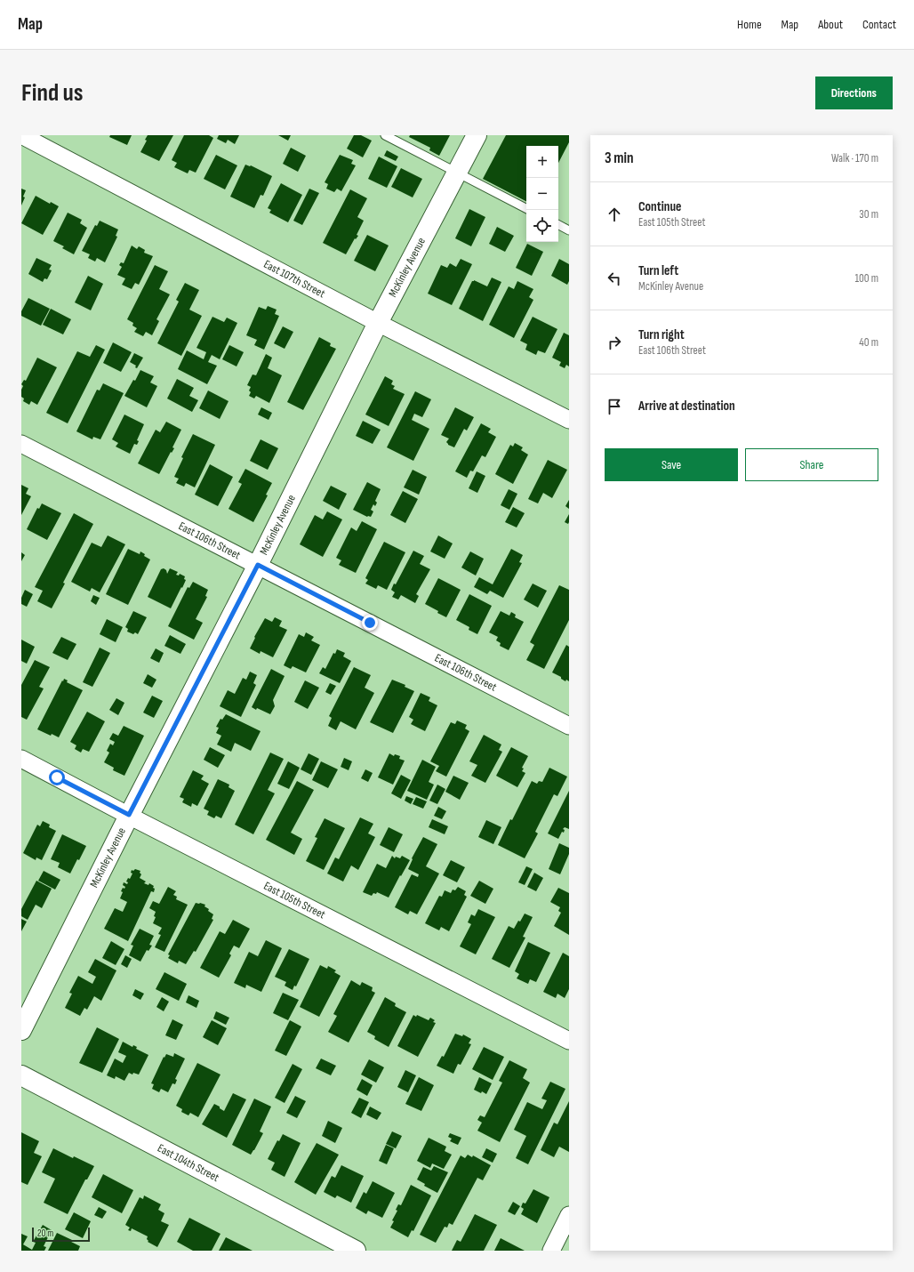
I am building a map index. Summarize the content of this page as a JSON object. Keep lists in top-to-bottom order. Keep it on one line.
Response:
{"streets":{"street":["McKinley Avenue","East 107th Street","East 106th Street","East 105th Street","East 104th Street"]},"crossings":[["McKinley Avenue","East 107th Street"],["McKinley Avenue","East 106th Street"],["McKinley Avenue","East 105th Street"]],"scale_bar":"20 m","page":{"header":"Map","nav":["Home","Map","About","Contact"],"buttons":["Directions",["Save","Share"]],"title":"Find us","heading":["3 min","Walk · 170 m"],"map_buttons":["+","−"],"list":[["Continue","East 105th Street","30 m"],["Turn left","McKinley Avenue","100 m"],["Turn right","East 106th Street","40 m"],"Arrive at destination"],"scale":"20 m"}}
